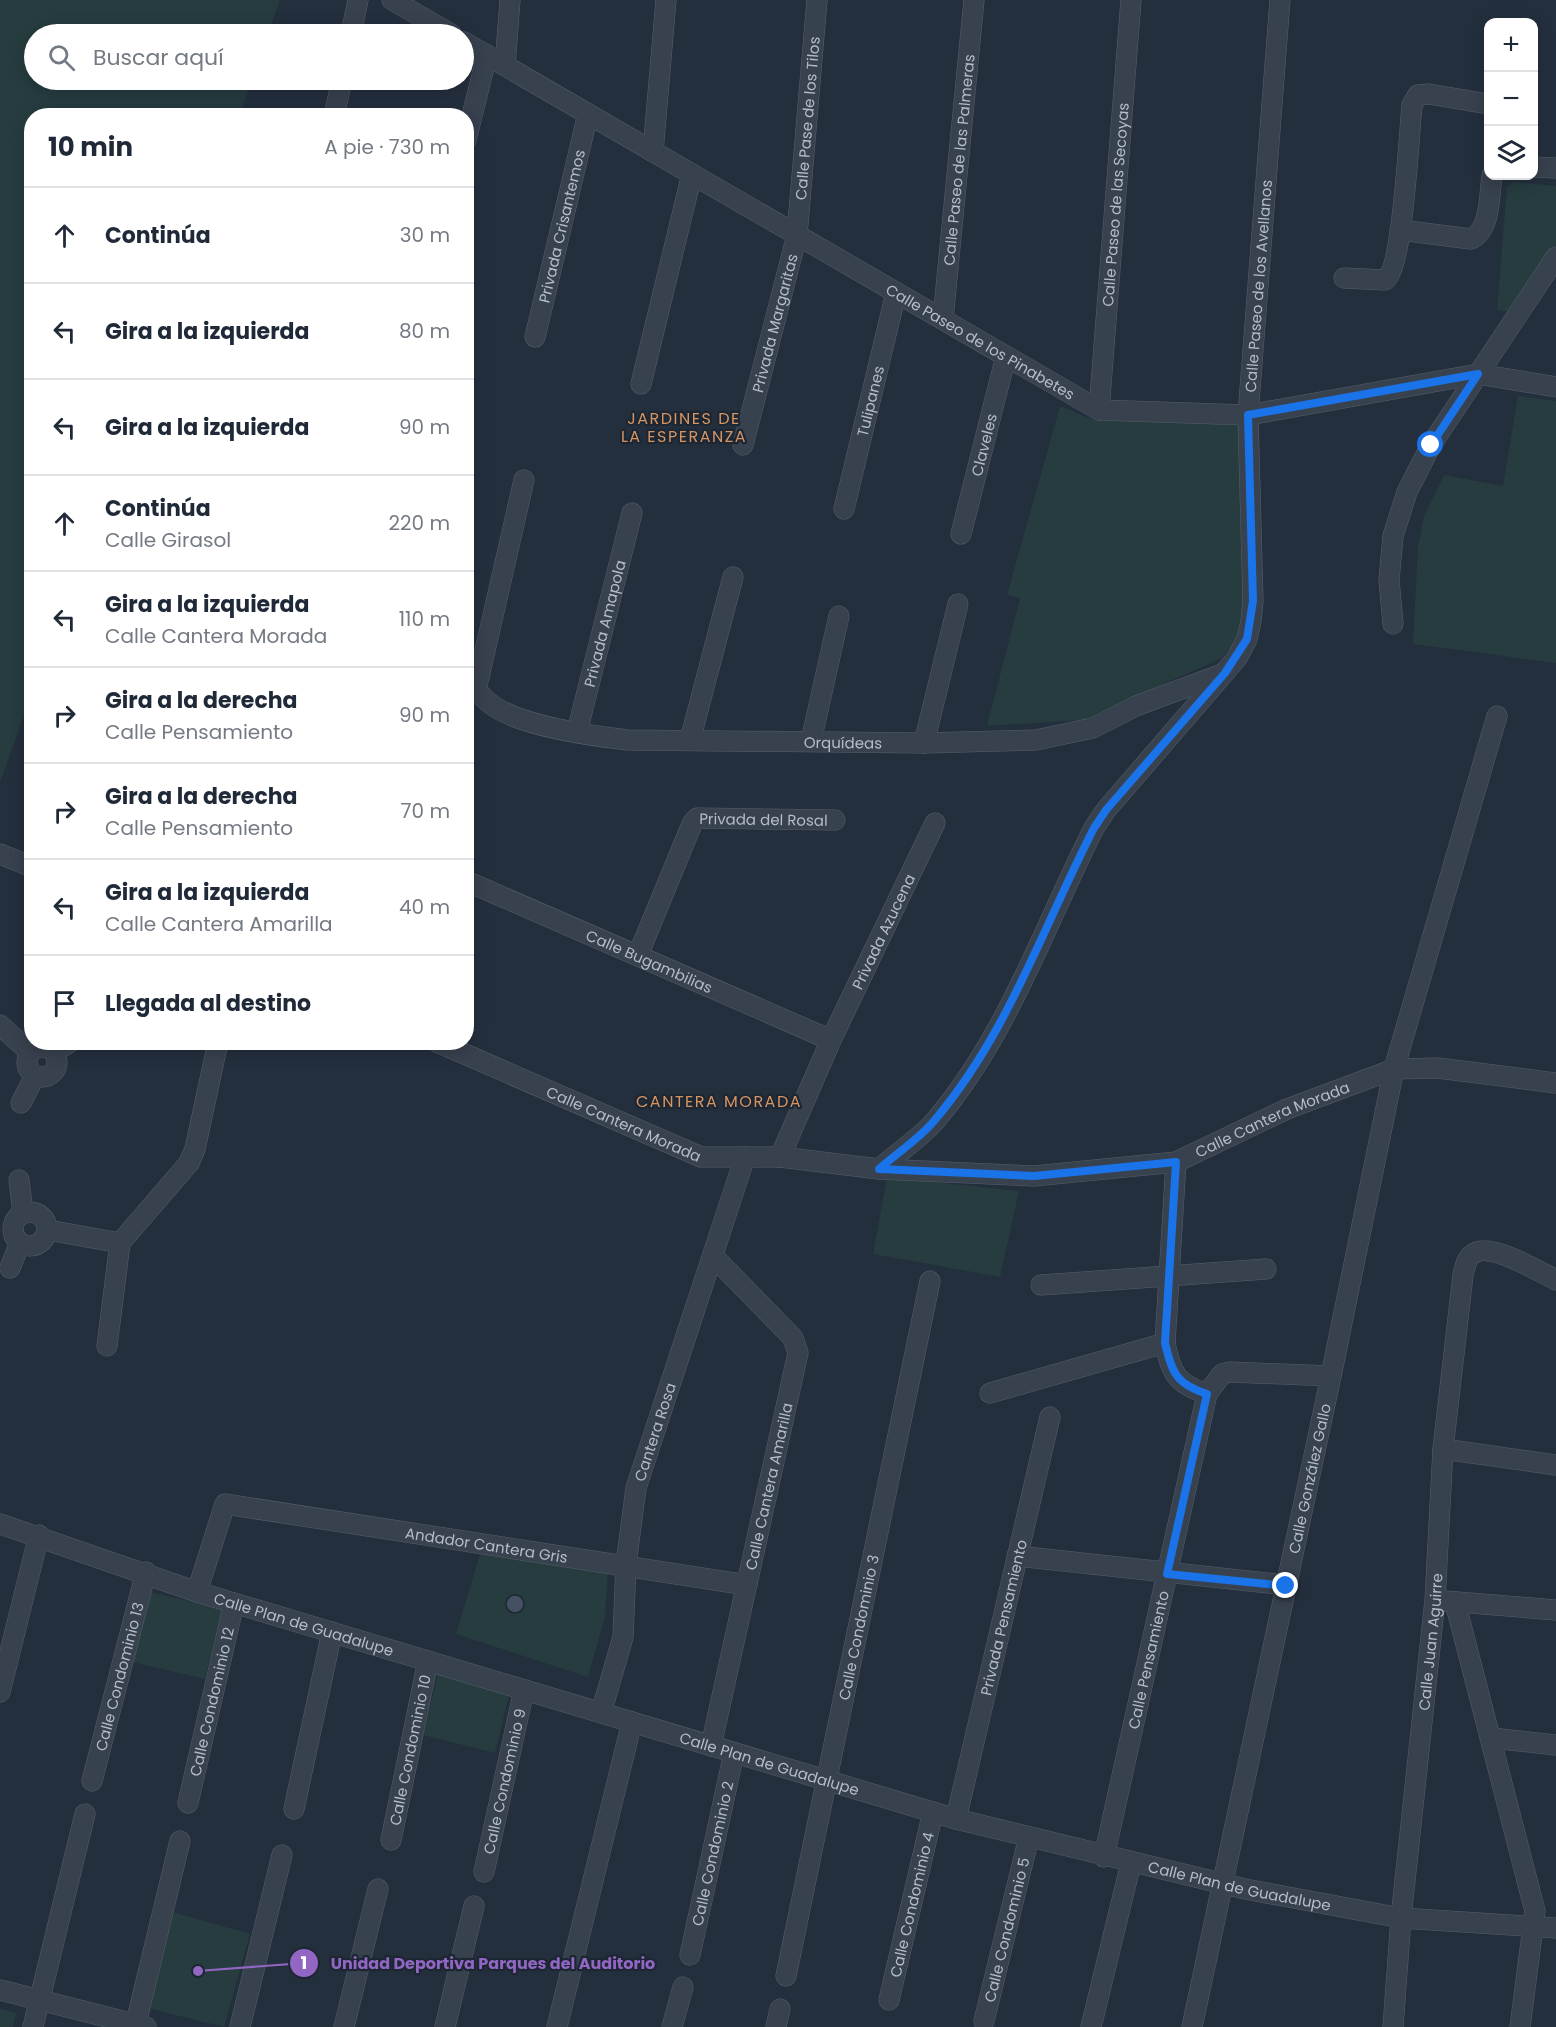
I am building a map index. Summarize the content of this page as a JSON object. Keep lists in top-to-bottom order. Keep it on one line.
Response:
{"streets":{"street":["Calle Pase de los Tilos","Calle Paseo de las Palmeras","Calle Paseo de las Secoyas","Privada Crisantemos","Calle Paseo de los Avellanos","Privada Margaritas","Calle Paseo de los Pinabetes","Tulipanes","Claveles","Privada Amapola","Orquídeas","Privada del Rosal","Privada Azucena","Calle Bugambilias","Calle Cantera Morada","Cantera Rosa","Calle González Gallo","Calle Cantera Amarilla","Andador Cantera Gris","Privada Pensamiento","Calle Plan de Guadalupe","Calle Condominio 3","Calle Juan Aguirre","Calle Pensamiento","Calle Condominio 13","Calle Condominio 12","Calle Condominio 10","Calle Condominio 9","Calle Condominio 2","Calle Condominio 4","Calle Condominio 5"]},"crossings":[["Calle Pase de los Tilos","Privada Margaritas"],["Calle Pase de los Tilos","Calle Paseo de los Pinabetes"],["Calle Paseo de las Palmeras","Calle Paseo de los Pinabetes"],["Calle Paseo de las Secoyas","Calle Paseo de los Pinabetes"],["Privada Crisantemos","Calle Paseo de los Pinabetes"],["Calle Paseo de los Avellanos","Calle Paseo de los Pinabetes"],["Calle Paseo de los Avellanos","Orquídeas"],["Calle Paseo de los Avellanos","Calle Cantera Morada"],["Privada Margaritas","Calle Paseo de los Pinabetes"],["Calle Paseo de los Pinabetes","Tulipanes"],["Calle Paseo de los Pinabetes","Claveles"],["Privada Amapola","Orquídeas"],["Privada del Rosal","Calle Bugambilias"],["Privada Azucena","Calle Bugambilias"],["Privada Azucena","Calle Cantera Morada"],["Calle Cantera Morada","Cantera Rosa"],["Calle Cantera Morada","Calle González Gallo"],["Cantera Rosa","Calle Cantera Amarilla"],["Cantera Rosa","Andador Cantera Gris"],["Cantera Rosa","Calle Plan de Guadalupe"],["Calle González Gallo","Calle Plan de Guadalupe"],["Calle Cantera Amarilla","Andador Cantera Gris"],["Calle Cantera Amarilla","Calle Plan de Guadalupe"],["Andador Cantera Gris","Calle Plan de Guadalupe"],["Privada Pensamiento","Calle Plan de Guadalupe"],["Calle Plan de Guadalupe","Calle Condominio 3"],["Calle Plan de Guadalupe","Calle Juan Aguirre"],["Calle Plan de Guadalupe","Calle Pensamiento"],["Calle Plan de Guadalupe","Calle Condominio 13"],["Calle Plan de Guadalupe","Calle Condominio 12"],["Calle Plan de Guadalupe","Calle Condominio 10"],["Calle Plan de Guadalupe","Calle Condominio 9"],["Calle Plan de Guadalupe","Calle Condominio 2"],["Calle Plan de Guadalupe","Calle Condominio 4"],["Calle Plan de Guadalupe","Calle Condominio 5"]],"districts":["JARDINES DE LA ESPERANZA","CANTERA MORADA"],"places":["Unidad Deportiva Parques del Auditorio"],"page":{"map_buttons":["+","−"],"search":"Buscar aquí","heading":["10 min","A pie · 730 m"],"list":[["Continúa","30 m"],["Gira a la izquierda","80 m"],["Gira a la izquierda","90 m"],["Continúa","Calle Girasol","220 m"],["Gira a la izquierda","Calle Cantera Morada","110 m"],["Gira a la derecha","Calle Pensamiento","90 m"],["Gira a la derecha","Calle Pensamiento","70 m"],["Gira a la izquierda","Calle Cantera Amarilla","40 m"],"Llegada al destino"]}}
